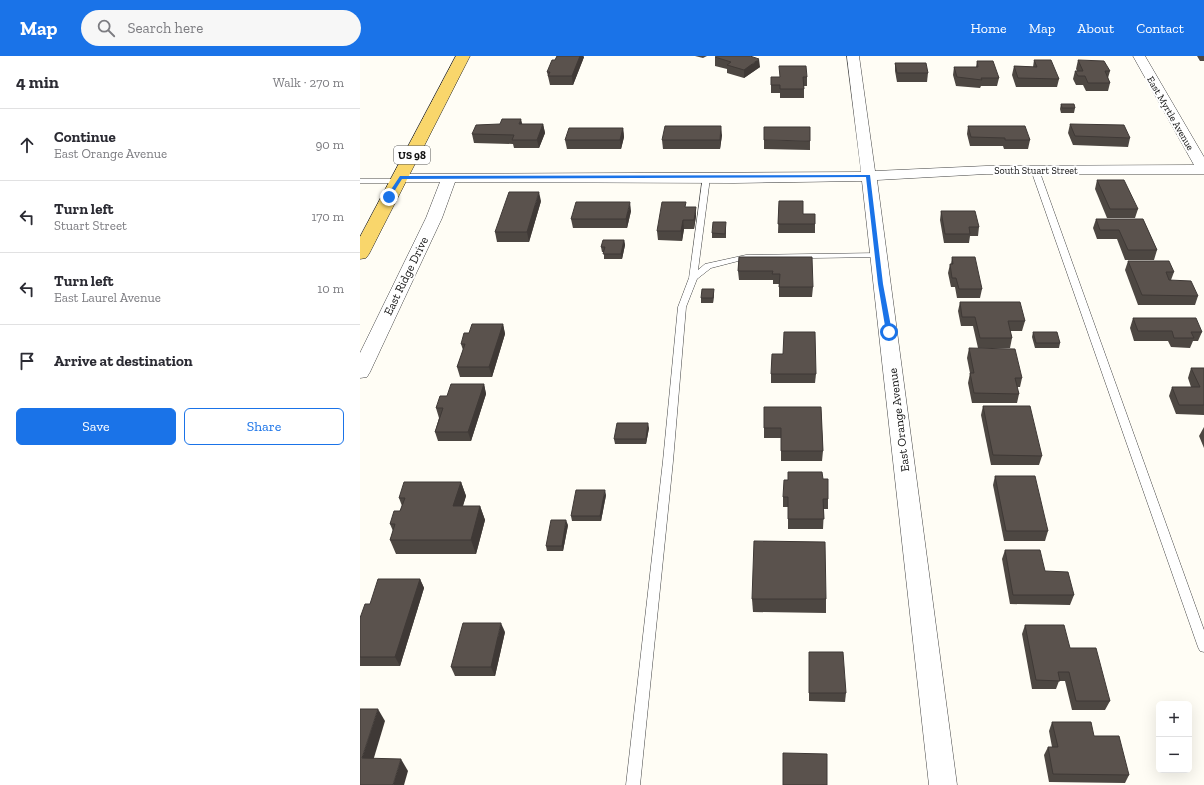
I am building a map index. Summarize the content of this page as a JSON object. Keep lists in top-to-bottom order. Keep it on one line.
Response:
{"streets":{"main road":["US 98"],"street":["East Myrtle Avenue","South Stuart Street","East Ridge Drive","East Orange Avenue"]},"crossings":[["East Myrtle Avenue","South Stuart Street"],["US 98","South Stuart Street"],["South Stuart Street","East Ridge Drive"],["South Stuart Street","East Orange Avenue"]],"page":{"header":"Map","search":"Search here","nav":["Home","Map","About","Contact"],"heading":["4 min","Walk · 270 m"],"list":[["Continue","East Orange Avenue","90 m"],["Turn left","Stuart Street","170 m"],["Turn left","East Laurel Avenue","10 m"],"Arrive at destination"],"buttons":["Save","Share"],"map_buttons":["+","−"]}}
